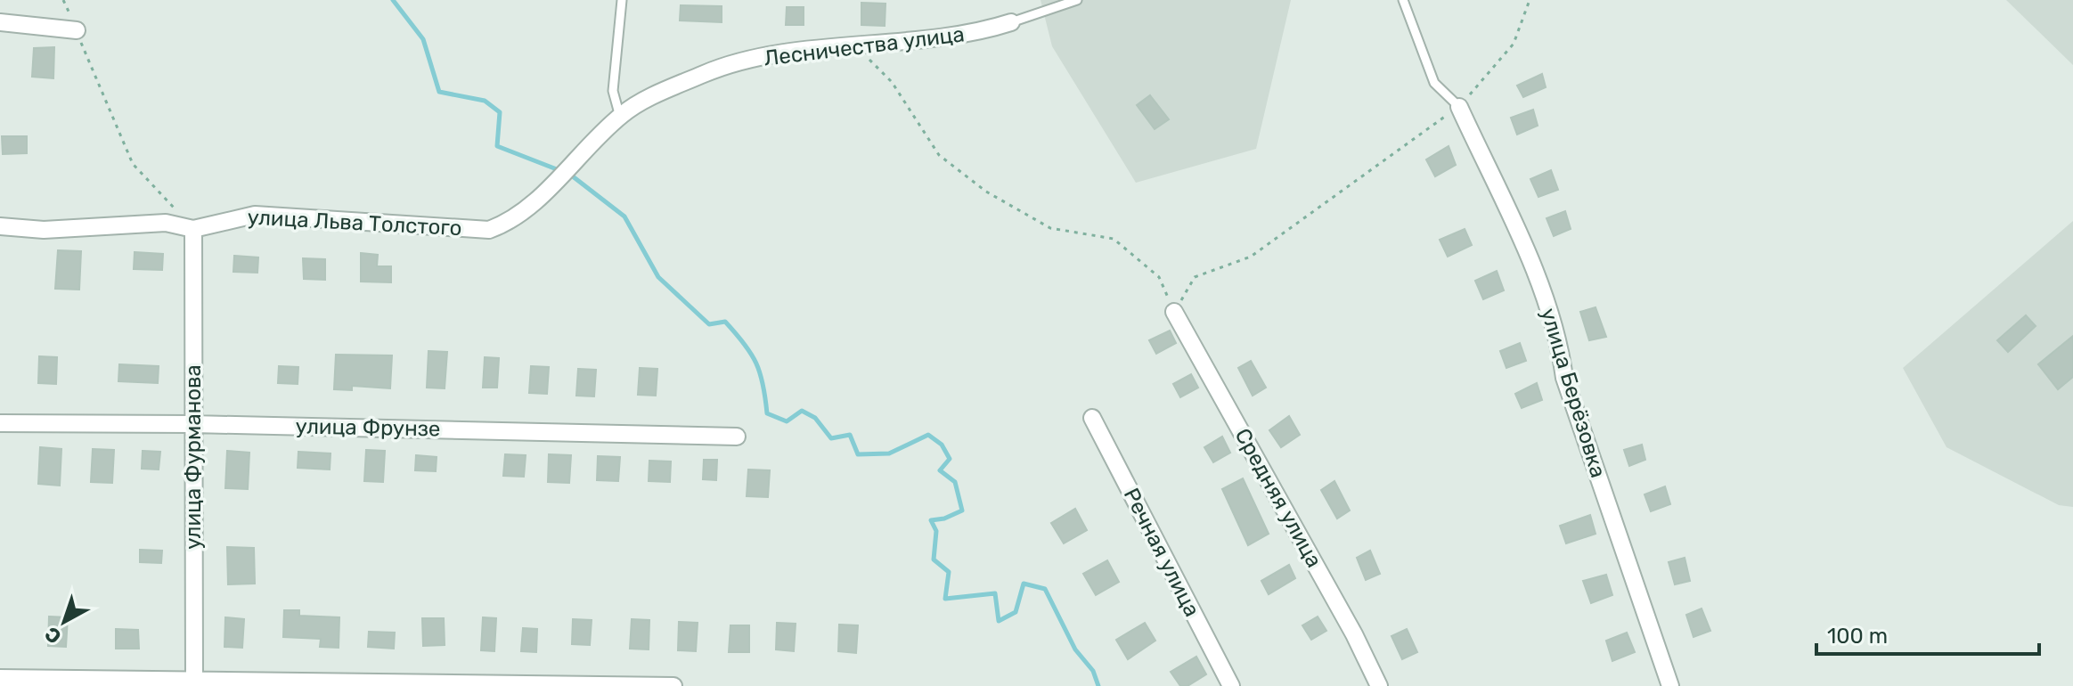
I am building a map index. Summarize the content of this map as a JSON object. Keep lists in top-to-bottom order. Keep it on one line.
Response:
{"streets":{"street":["Лесничества улица","улица Льва Толстого","улица Берёзовка","улица Фрунзе","улица Фурманова","Средняя улица","Речная улица"]},"crossings":[["Лесничества улица","улица Льва Толстого"],["улица Льва Толстого","улица Фурманова"],["улица Фрунзе","улица Фурманова"]],"scale_bar":"100 m","north":"bottom left"}
